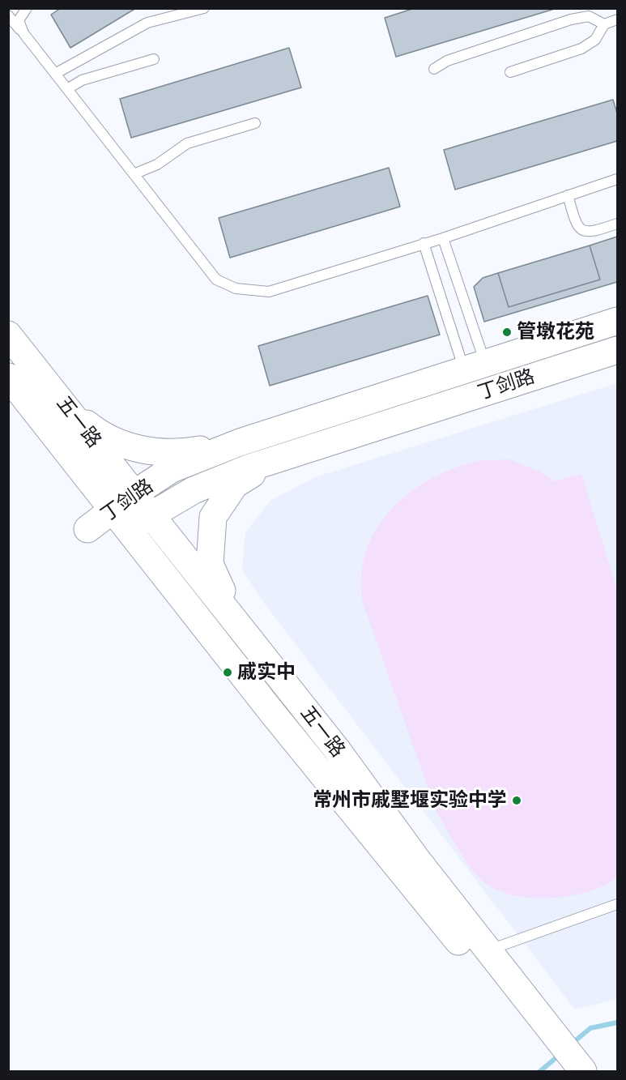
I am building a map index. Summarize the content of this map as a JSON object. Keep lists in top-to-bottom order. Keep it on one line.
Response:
{"streets":{"main road":["丁剑路","五一路"]},"crossings":[["丁剑路","五一路"]],"places":["管墩花苑","戚实中","常州市戚墅堰实验中学"]}
